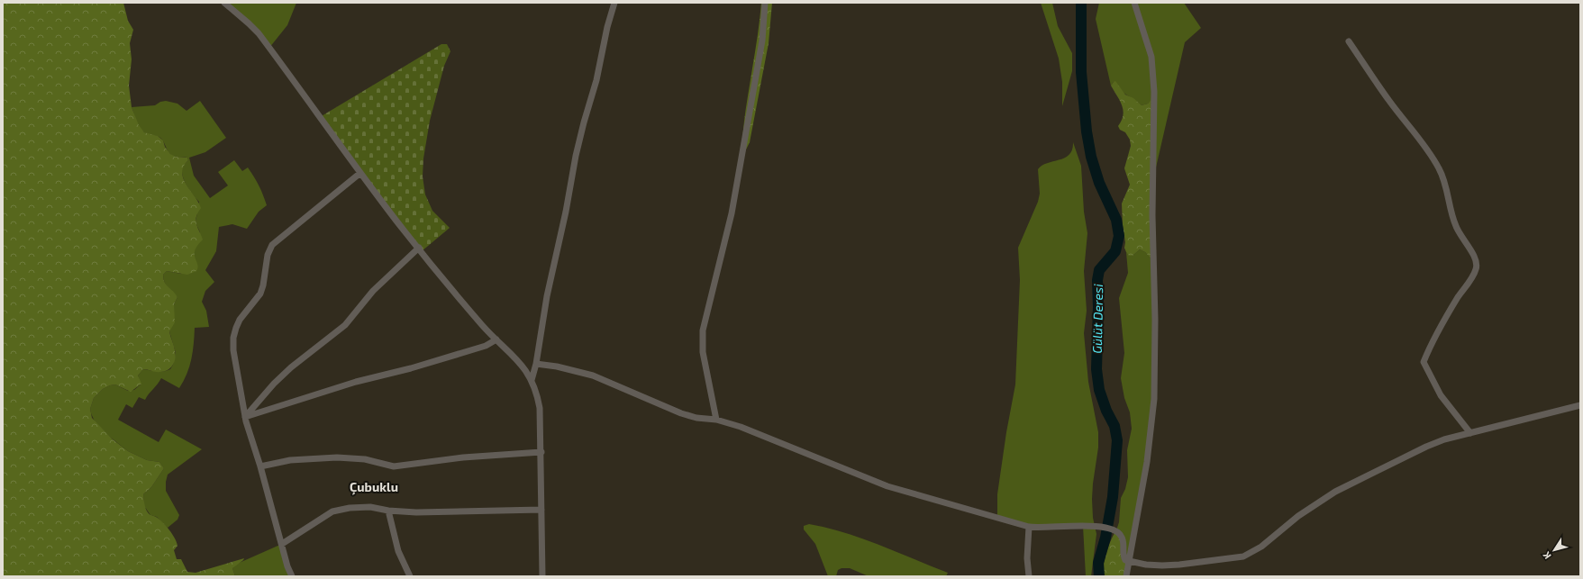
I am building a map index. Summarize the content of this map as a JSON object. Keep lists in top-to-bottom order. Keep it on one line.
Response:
{"districts":["Çubuklu"],"water":["Gülüt Deresi"],"north":"bottom left"}
